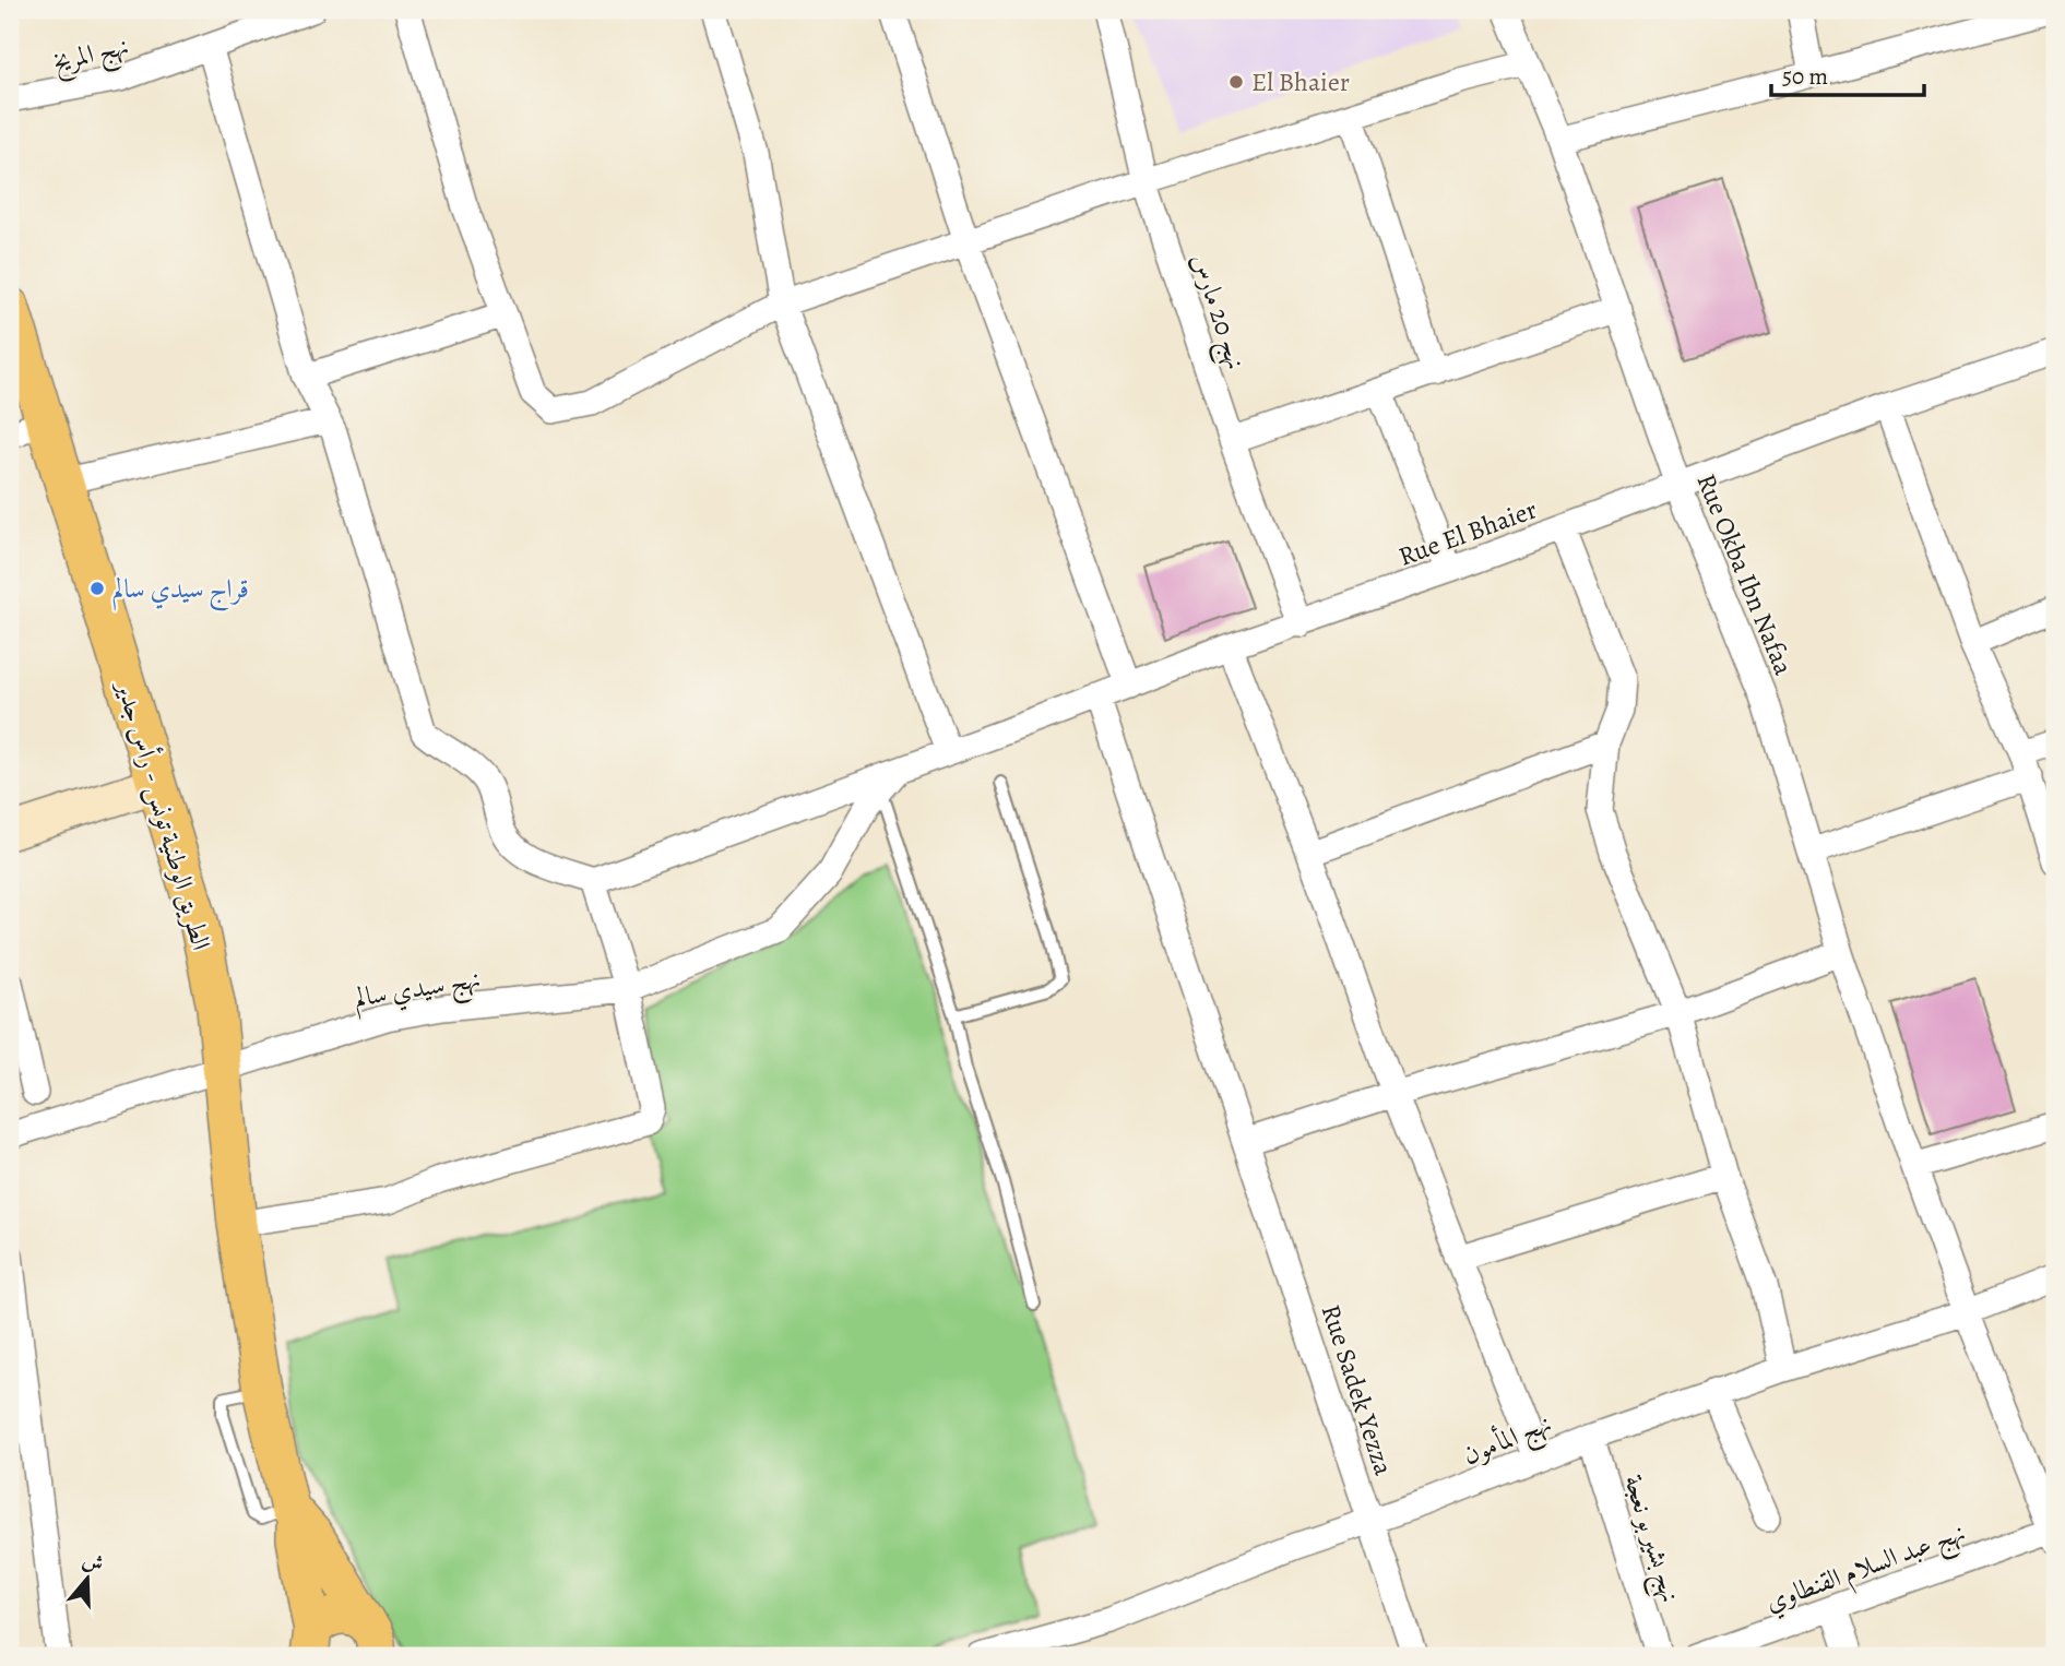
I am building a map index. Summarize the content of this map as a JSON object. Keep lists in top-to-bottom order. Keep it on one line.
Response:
{"streets":{"main road":["الطريق الوطنية تونس - رأس جدير"],"street":["نهج المريخ","نهج 20 مارس","Rue El Bhaier","Rue Okba Ibn Nafaa","نهج سيدي سالم","Rue Sadek Yezza","نهج المأمون","نهج بشير بو نعجة","نهج عبد السلام القنطاوي"]},"crossings":[["نهج 20 مارس","Rue El Bhaier"],["Rue El Bhaier","Rue Okba Ibn Nafaa"],["Rue El Bhaier","نهج سيدي سالم"],["Rue El Bhaier","Rue Sadek Yezza"],["Rue Okba Ibn Nafaa","نهج المأمون"],["Rue Okba Ibn Nafaa","نهج عبد السلام القنطاوي"],["الطريق الوطنية تونس - رأس جدير","نهج سيدي سالم"],["Rue Sadek Yezza","نهج المأمون"],["نهج المأمون","نهج بشير بو نعجة"]],"places":["El Bhaier","قراج سيدي سالم"],"scale_bar":"50 m","north":"top"}
